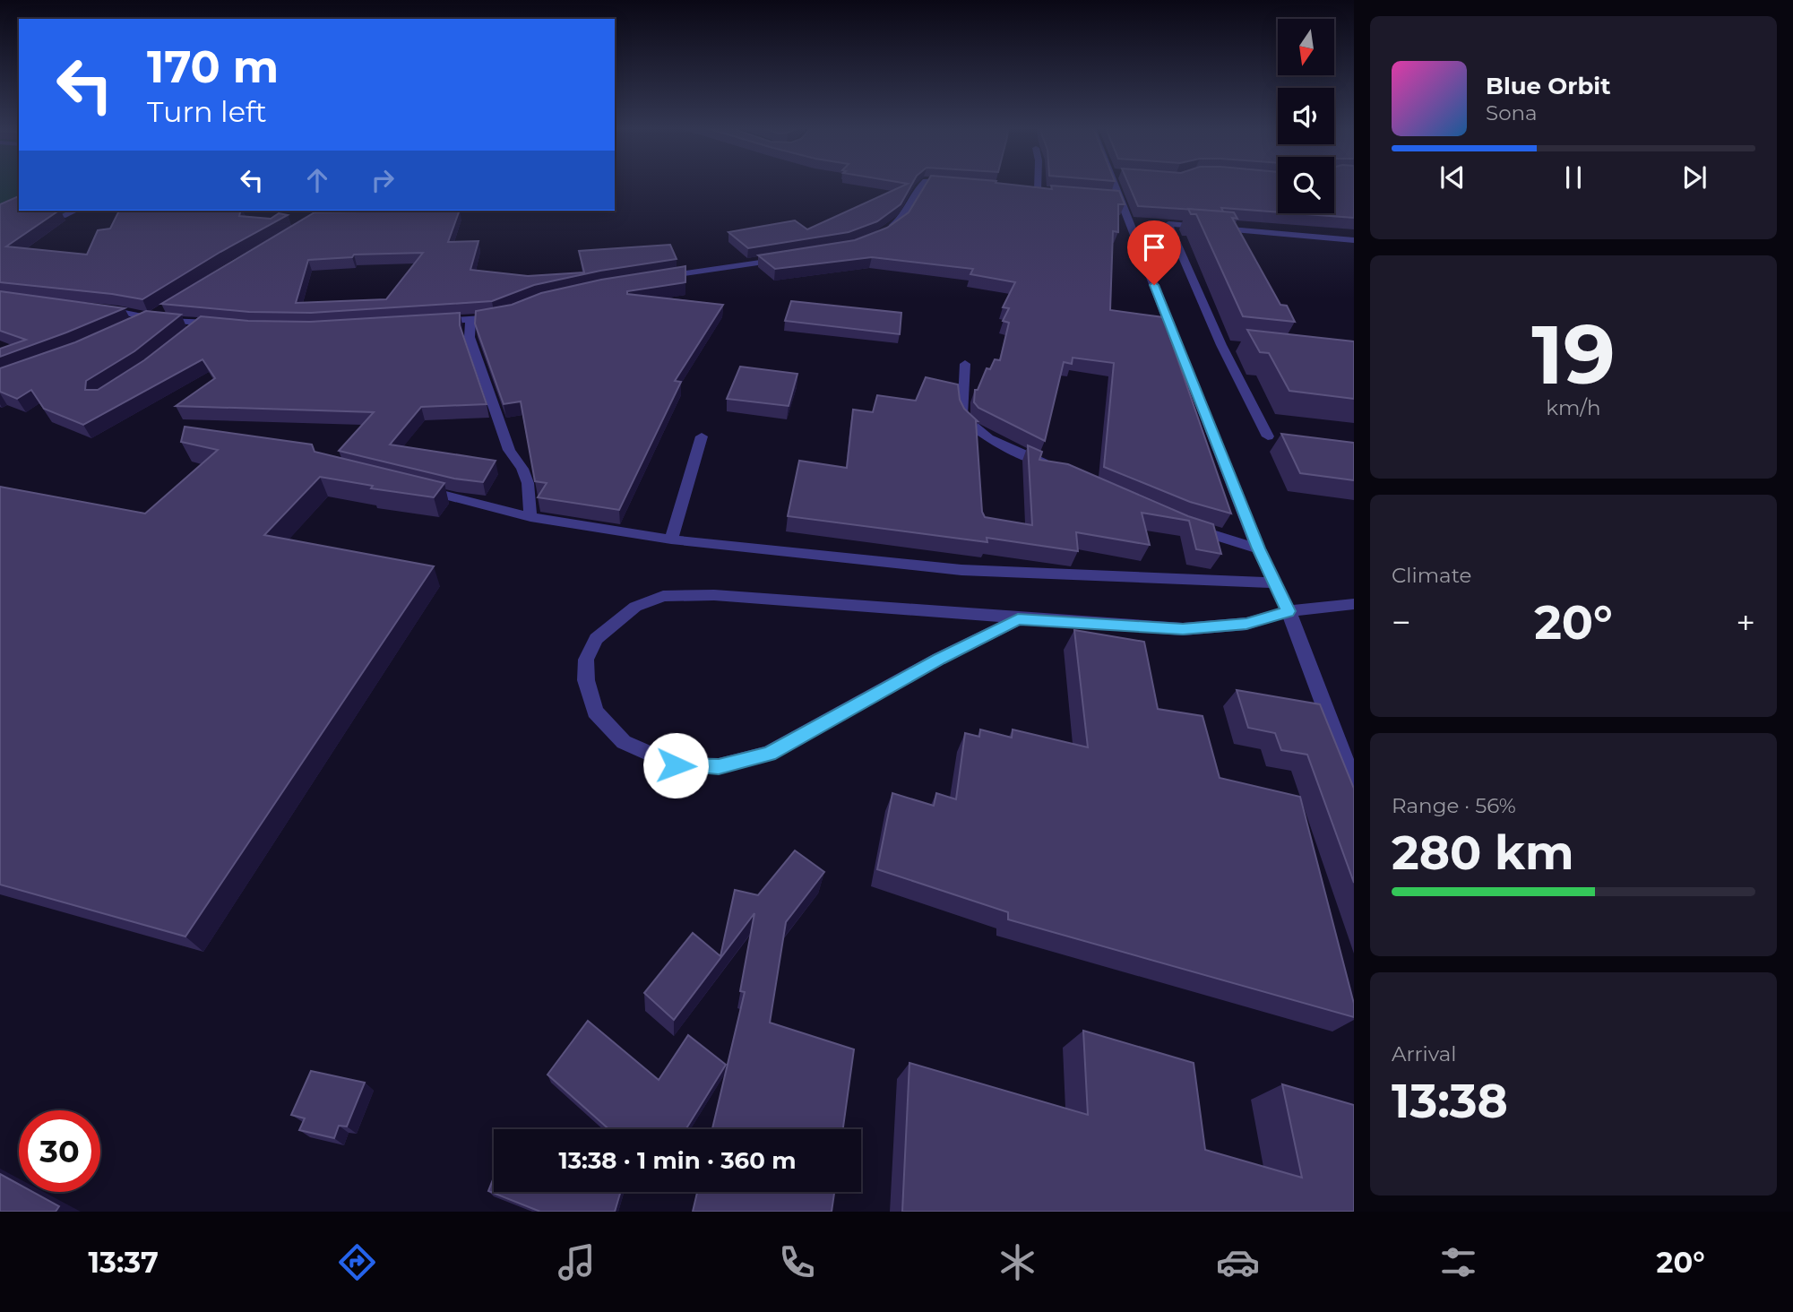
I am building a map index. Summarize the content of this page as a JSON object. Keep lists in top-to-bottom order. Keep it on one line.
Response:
{"north":"bottom","page":{"turn":["170 m","Turn left"],"song":["Blue Orbit","Sona"],"tile":[["19","km/h"],"Climate",["Range · 56%","280 km"],["Arrival","13:38"]],"heat":["−","20°","+"],"limit":"30","trip":"13:38 · 1 min · 360 m","tabs":["13:37","20°"]}}
